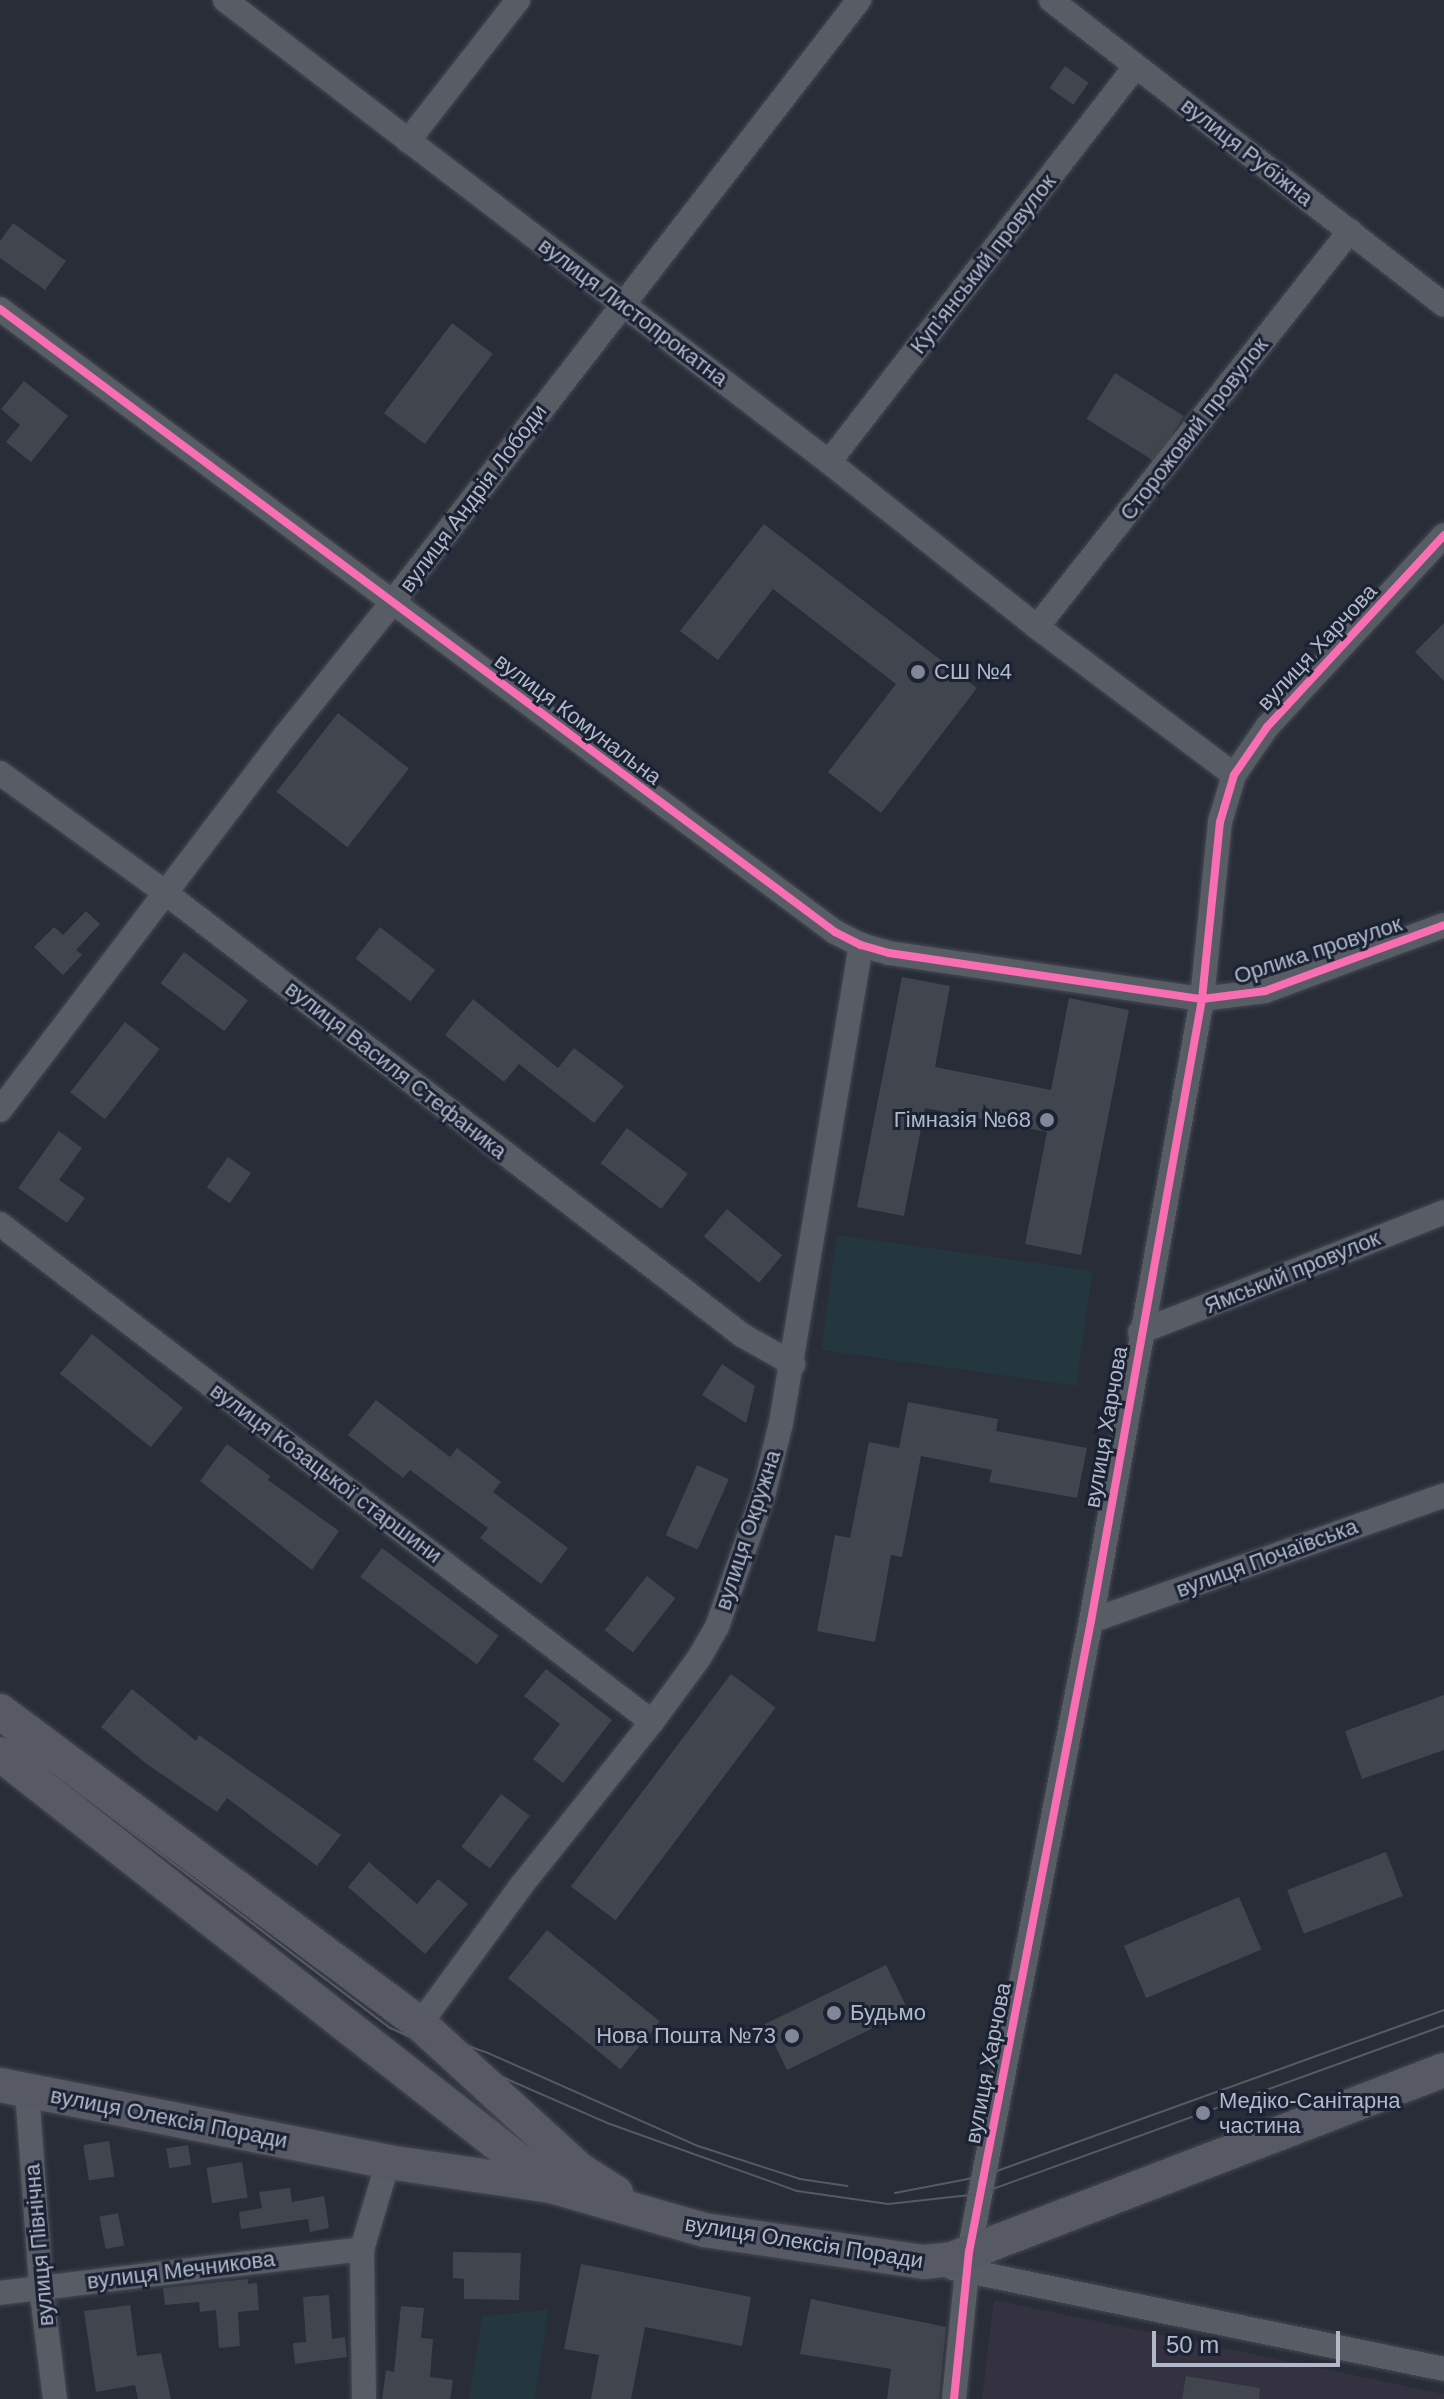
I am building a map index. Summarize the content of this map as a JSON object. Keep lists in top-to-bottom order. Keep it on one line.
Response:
{"streets":{"main road":["вулиця Олексія Поради"],"street":["вулиця Рубіжна","Куп’янський провулок","вулиця Листопрокатна","Сторожовий провулок","вулиця Андрія Лободи","вулиця Харчова","вулиця Комунальна","Орлика провулок","вулиця Василя Стефаника","Ямський провулок","вулиця Козацької старшини","вулиця Окружна","вулиця Почаївська","вулиця Північна","вулиця Мечникова"]},"crossings":[["вулиця Рубіжна","Куп’янський провулок"],["вулиця Рубіжна","Сторожовий провулок"],["Куп’янський провулок","вулиця Листопрокатна"],["вулиця Листопрокатна","Сторожовий провулок"],["вулиця Листопрокатна","вулиця Андрія Лободи"],["вулиця Листопрокатна","вулиця Харчова"],["вулиця Андрія Лободи","вулиця Комунальна"],["вулиця Андрія Лободи","вулиця Василя Стефаника"],["вулиця Харчова","вулиця Комунальна"],["вулиця Харчова","Орлика провулок"],["вулиця Харчова","Ямський провулок"],["вулиця Харчова","вулиця Почаївська"],["вулиця Харчова","вулиця Олексія Поради"],["вулиця Комунальна","Орлика провулок"],["вулиця Комунальна","вулиця Окружна"],["вулиця Василя Стефаника","вулиця Окружна"],["вулиця Козацької старшини","вулиця Окружна"],["вулиця Олексія Поради","вулиця Північна"],["вулиця Північна","вулиця Мечникова"]],"places":["СШ №4","Гімназія №68","Будьмо","Нова Пошта №73","Медіко-Санітарна частина"],"scale_bar":"50 m"}
